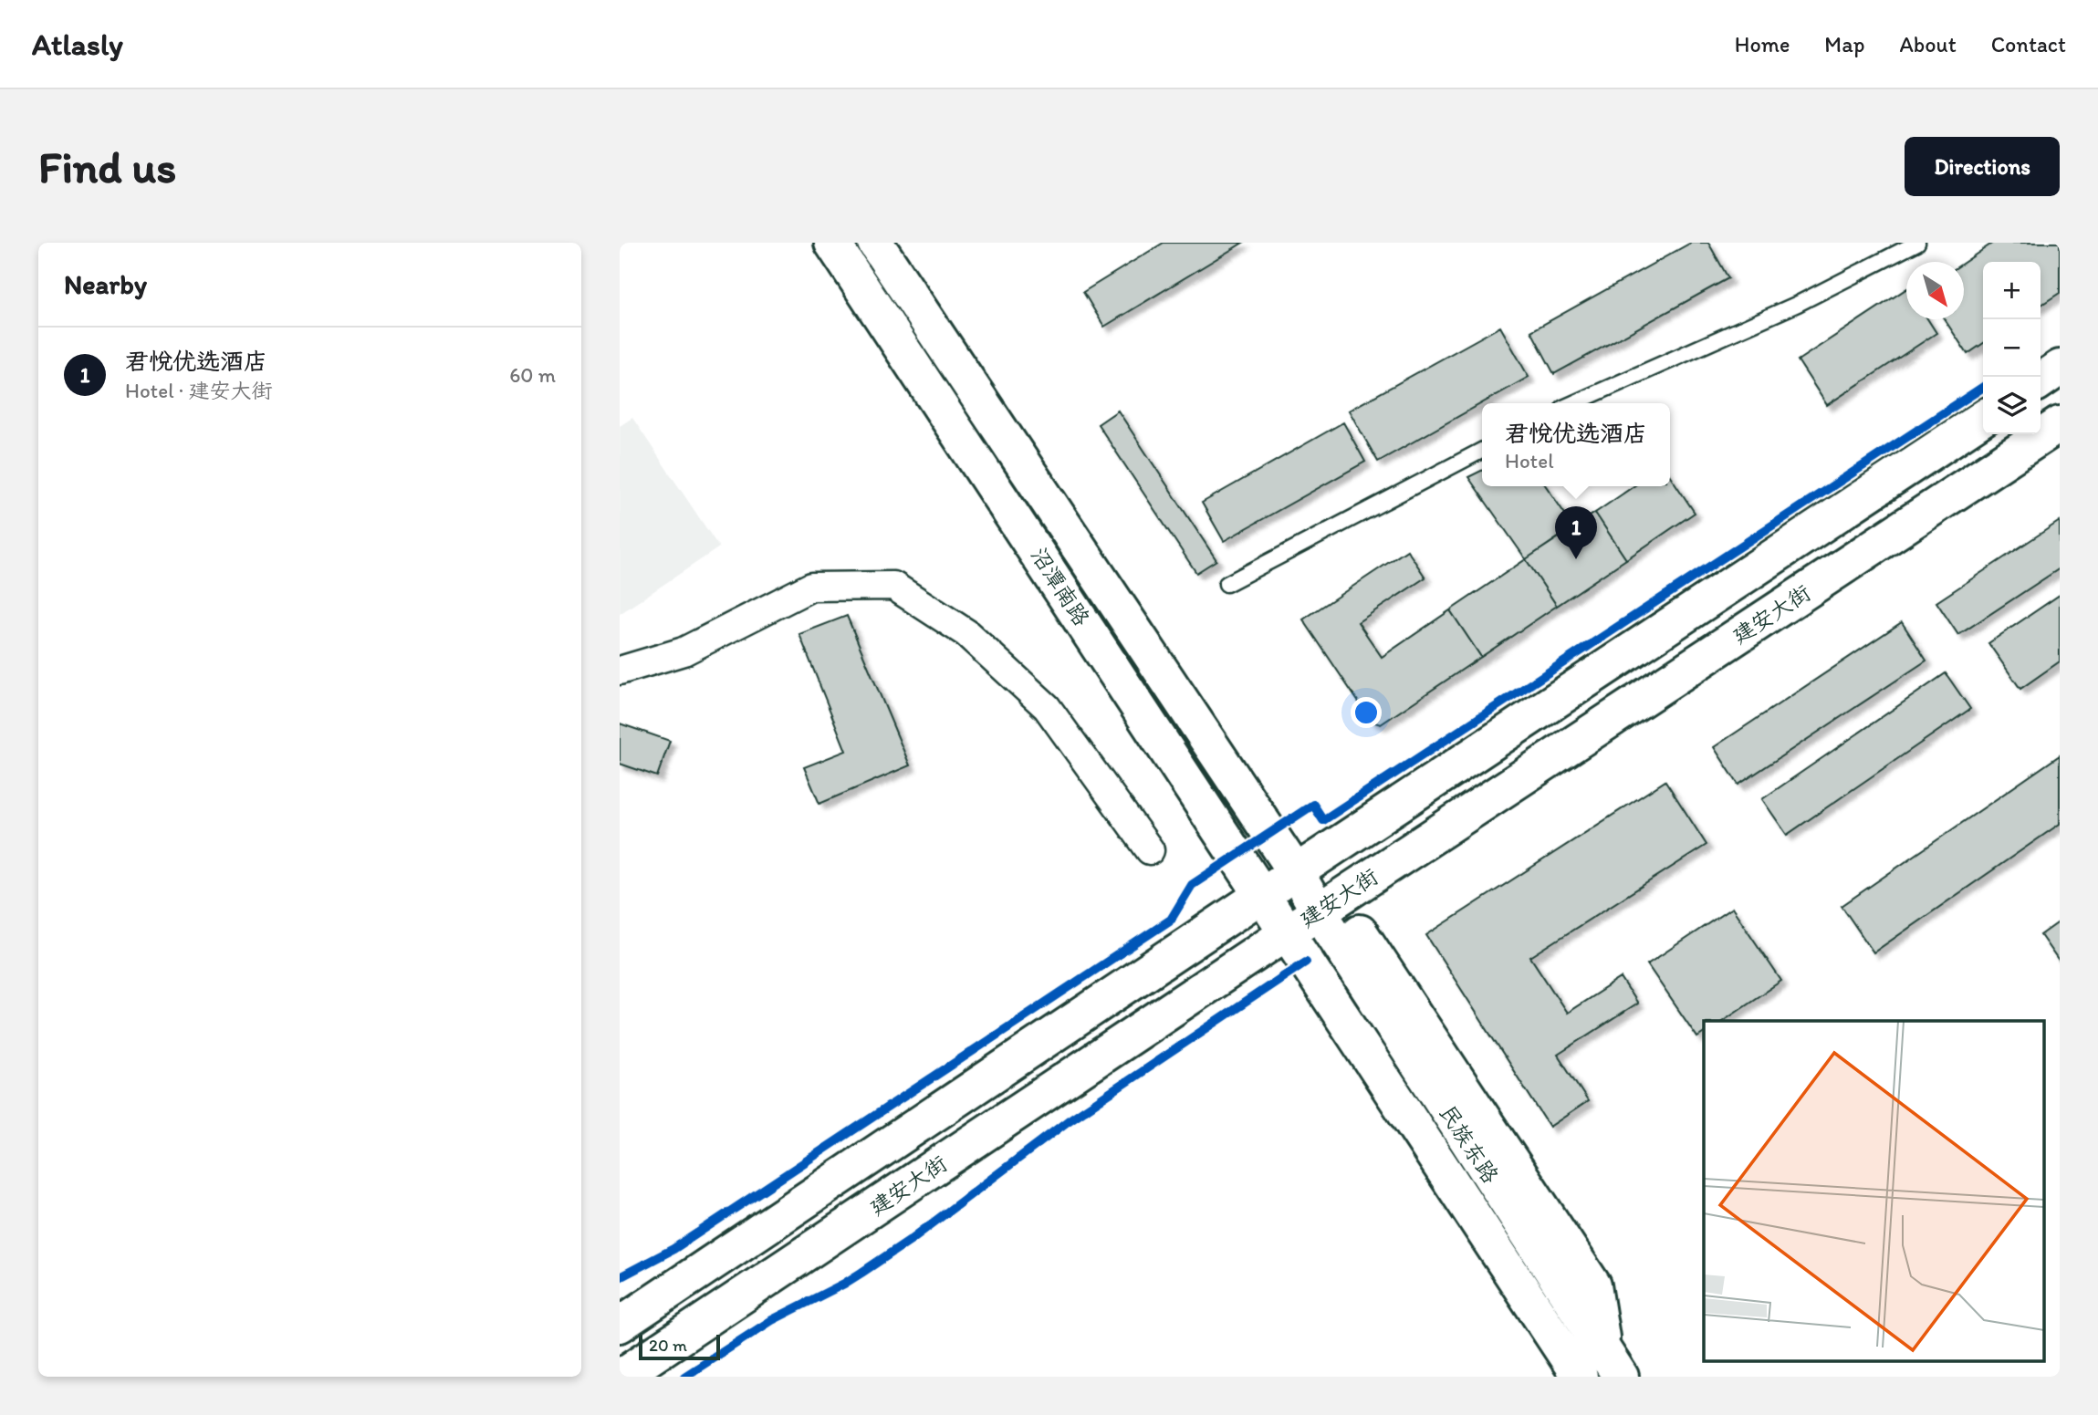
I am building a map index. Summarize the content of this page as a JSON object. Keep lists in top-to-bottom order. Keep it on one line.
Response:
{"streets":{"main road":["沼潭南路","建安大街","民族东路"]},"crossings":[["沼潭南路","建安大街"],["沼潭南路","民族东路"],["建安大街","民族东路"]],"scale_bar":"20 m","north":"bottom right","page":{"header":"Atlasly","nav":["Home","Map","About","Contact"],"buttons":"Directions","title":"Find us","heading":"Nearby","map_buttons":["+","−"],"list":[{"mark":"1","name":"君悦优选酒店","note":"Hotel · 建安大街","value":"60 m"}],"popup":["君悦优选酒店","Hotel"],"pins":"1","scale":"20 m"}}
